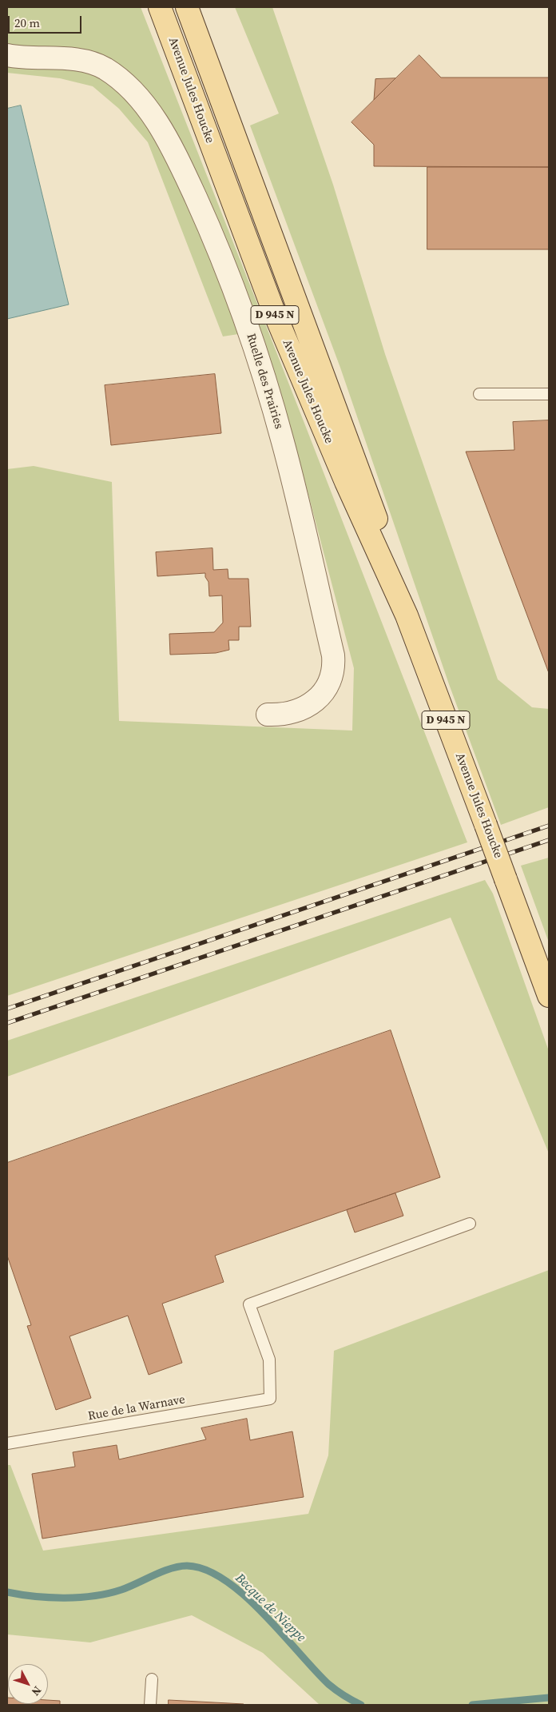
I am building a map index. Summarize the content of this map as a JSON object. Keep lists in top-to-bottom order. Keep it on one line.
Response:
{"streets":{"main road":["Avenue Jules Houcke","D 945 N"],"street":["Ruelle des Prairies"],"lane":["Rue de la Warnave"]},"water":["Becque de Nieppe"],"scale_bar":"20 m","north":"bottom right"}
